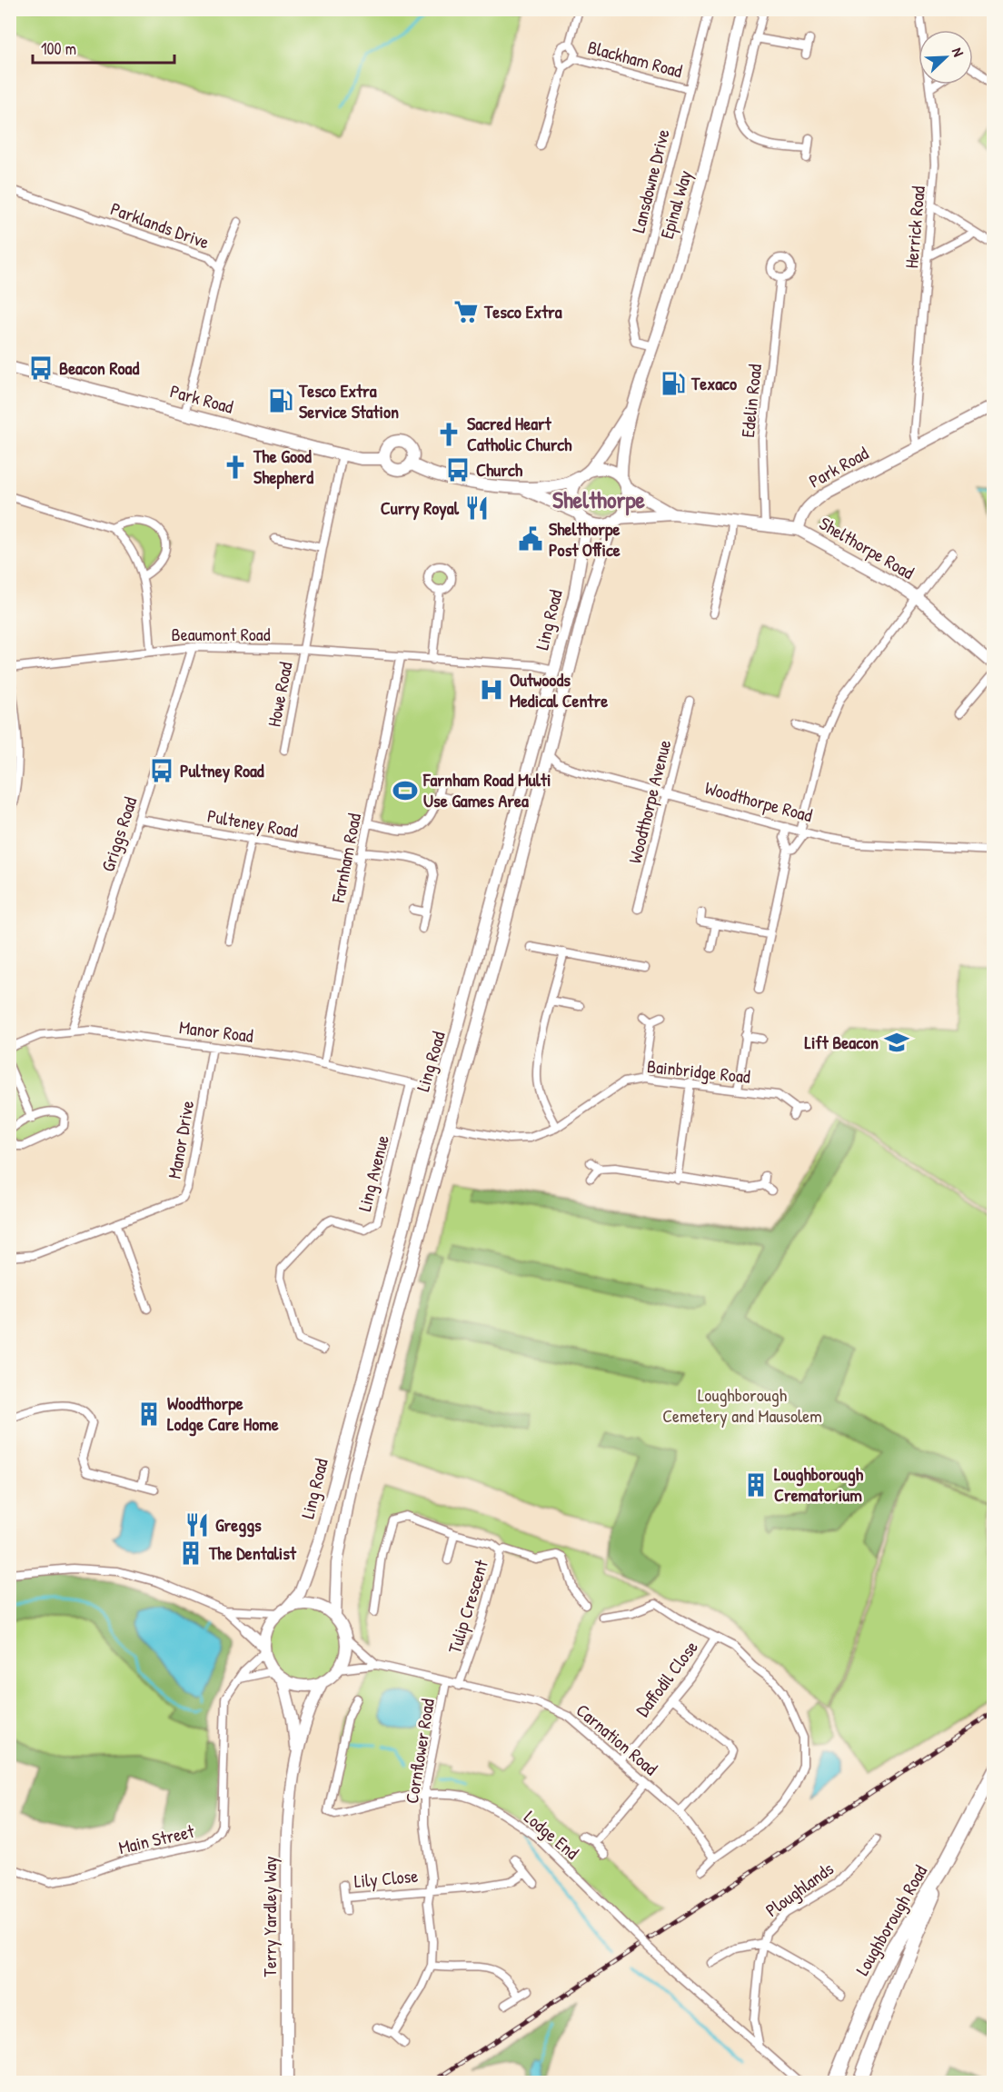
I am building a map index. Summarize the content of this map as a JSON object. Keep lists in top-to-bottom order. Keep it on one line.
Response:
{"streets":{"highway":["Loughborough Road"],"main road":["Epinal Way","Park Road","Shelthorpe Road","Ling Road","Terry Yardley Way"],"street":["Blackham Road","Lansdowne Drive","Parklands Drive","Herrick Road","Edelin Road","Beaumont Road","Howe Road","Woodthorpe Avenue","Woodthorpe Road","Pulteney Road","Griggs Road","Farnham Road","Manor Road","Bainbridge Road","Manor Drive","Ling Avenue","Tulip Crescent","Daffodil Close","Carnation Road","Cornflower Road","Lodge End","Main Street","Lily Close","Ploughlands"]},"crossings":[["Blackham Road","Lansdowne Drive"],["Lansdowne Drive","Epinal Way"],["Epinal Way","Park Road"],["Epinal Way","Ling Road"],["Parklands Drive","Park Road"],["Herrick Road","Park Road"],["Park Road","Shelthorpe Road"],["Park Road","Ling Road"],["Park Road","Howe Road"],["Ling Road","Beaumont Road"],["Ling Road","Woodthorpe Road"],["Ling Road","Bainbridge Road"],["Ling Road","Carnation Road"],["Ling Road","Main Street"],["Ling Road","Terry Yardley Way"],["Beaumont Road","Howe Road"],["Beaumont Road","Griggs Road"],["Beaumont Road","Farnham Road"],["Woodthorpe Avenue","Woodthorpe Road"],["Pulteney Road","Griggs Road"],["Pulteney Road","Farnham Road"],["Griggs Road","Manor Road"],["Farnham Road","Manor Road"],["Manor Road","Manor Drive"],["Manor Road","Ling Avenue"],["Tulip Crescent","Carnation Road"],["Daffodil Close","Carnation Road"],["Carnation Road","Cornflower Road"],["Carnation Road","Main Street"],["Carnation Road","Terry Yardley Way"],["Cornflower Road","Lodge End"],["Cornflower Road","Lily Close"],["Lodge End","Ploughlands"],["Main Street","Terry Yardley Way"]],"districts":["Shelthorpe"],"parks":["Loughborough Cemetery and Mausolem"],"places":{"supermarket":["Tesco Extra"],"bus stop":["Beacon Road","Church","Pultney Road"],"fuel station":["Texaco","Tesco Extra Service Station"],"church":["Sacred Heart Catholic Church","The Good Shepherd"],"restaurant":["Curry Royal","Greggs"],"public building":["Shelthorpe Post Office"],"hospital":["Outwoods Medical Centre"],"sports":["Farnham Road Multi Use Games Area"],"school or university":["Lift Beacon"],"building":["Woodthorpe Lodge Care Home","Loughborough Crematorium","The Dentalist"]},"scale_bar":"100 m","north":"top right"}
